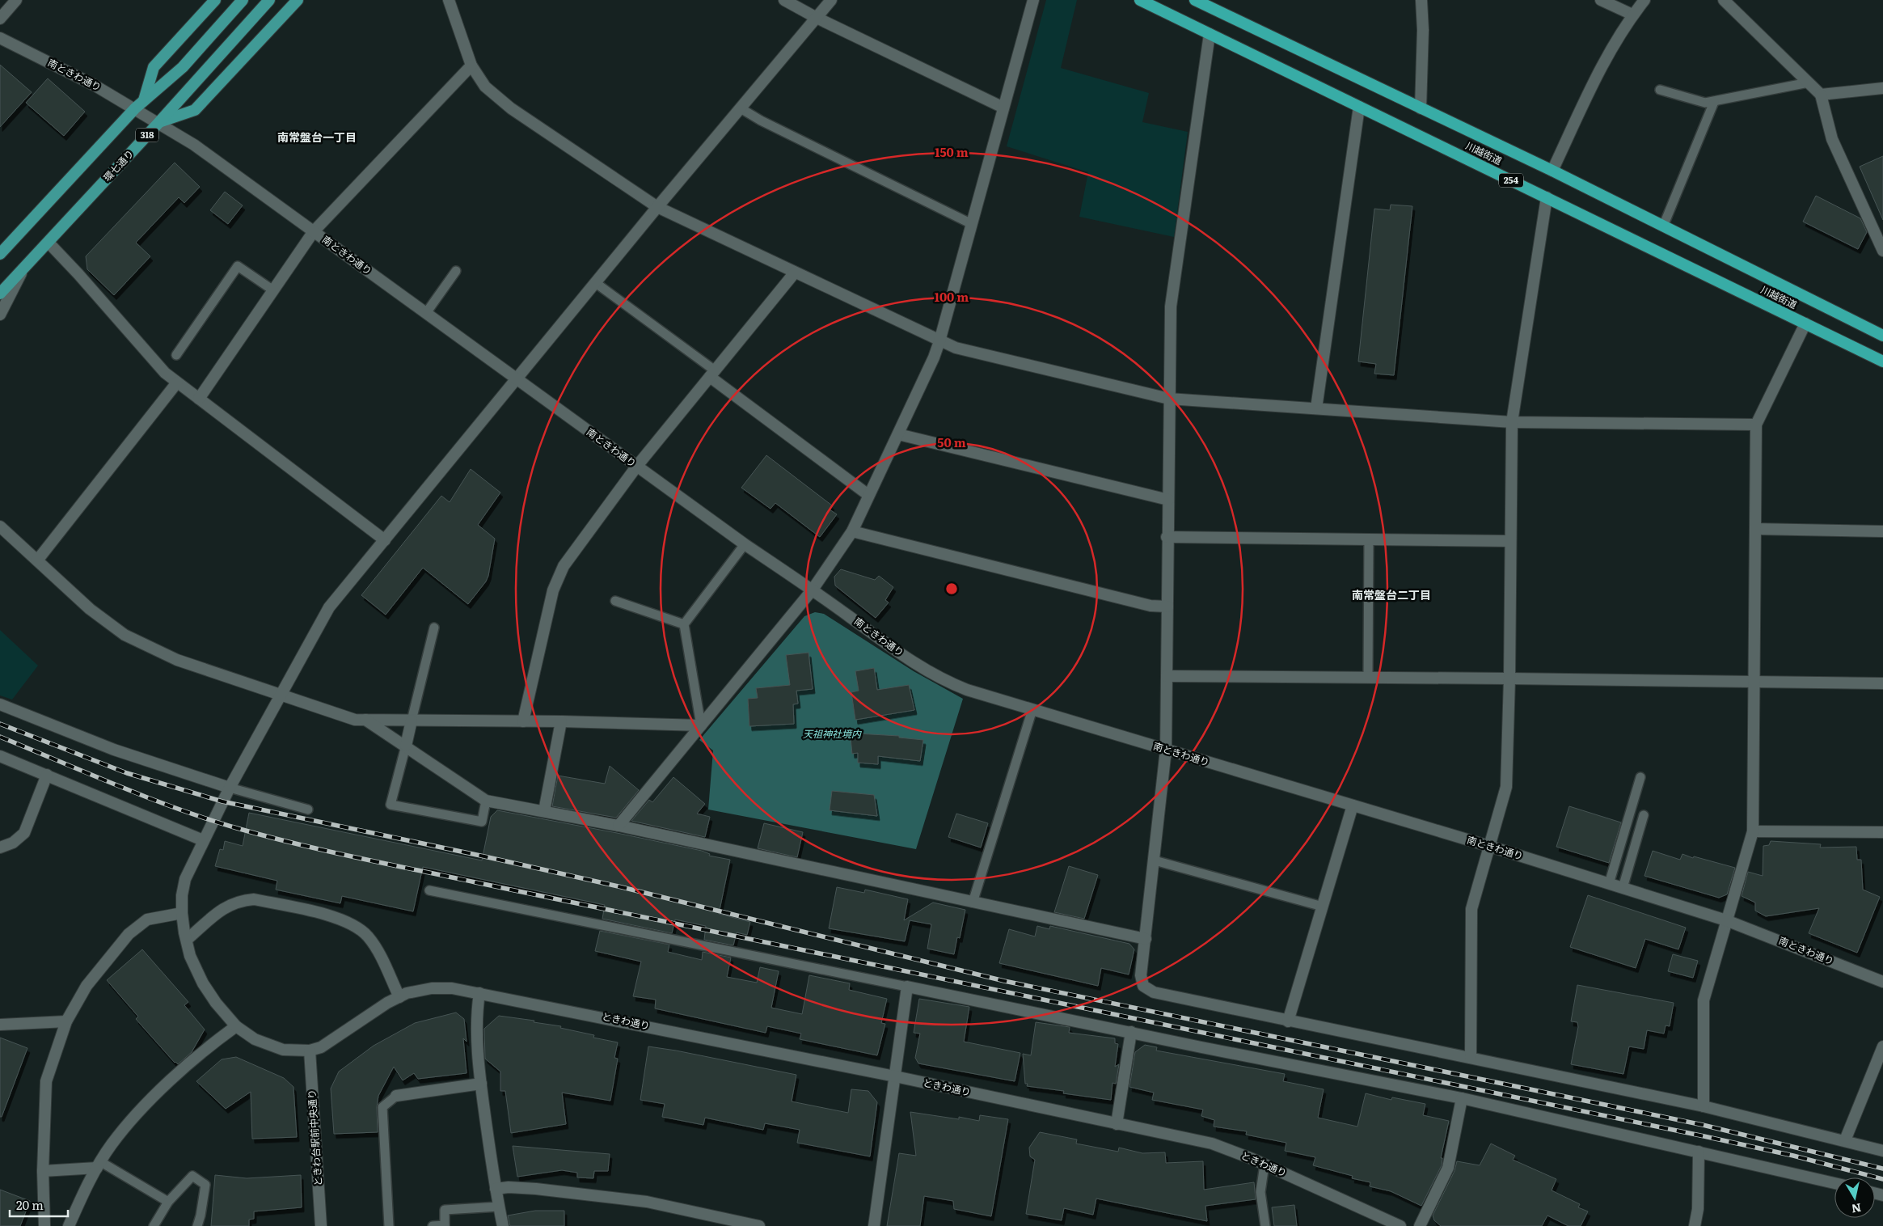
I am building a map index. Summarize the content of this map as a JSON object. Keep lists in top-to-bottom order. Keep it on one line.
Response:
{"streets":{"highway":["川越街道","254"],"main road":["318","環七通り"],"street":["南ときわ通り","ときわ通り","ときわ台駅前中央通り"]},"crossings":[["南ときわ通り","318"],["南ときわ通り","環七通り"],["ときわ通り","ときわ台駅前中央通り"]],"districts":["南常盤台一丁目","南常盤台二丁目"],"parks":["天祖神社境内"],"scale_bar":"20 m","north":"bottom","rings":["150 m","100 m","50 m"]}
